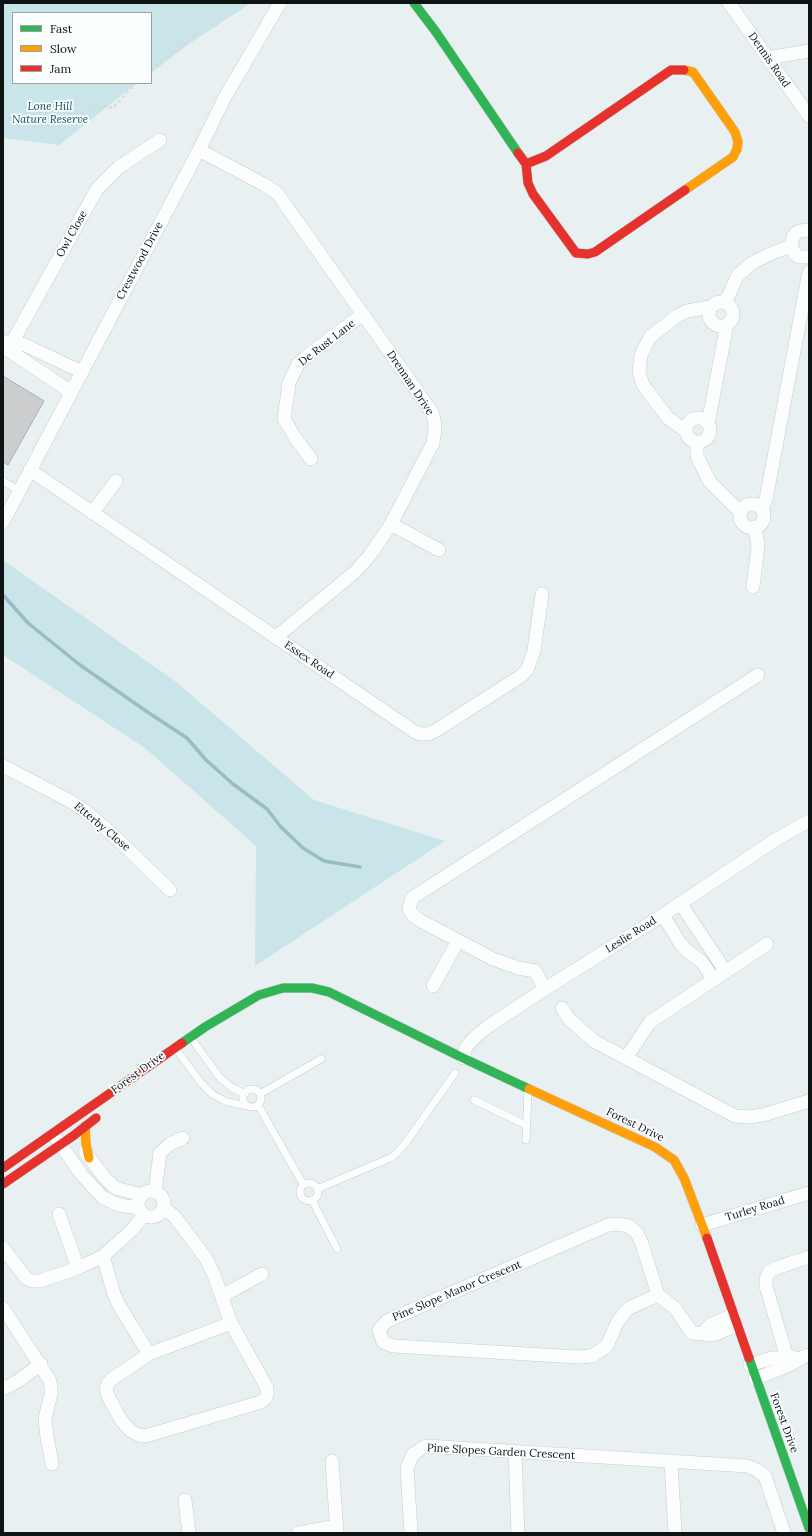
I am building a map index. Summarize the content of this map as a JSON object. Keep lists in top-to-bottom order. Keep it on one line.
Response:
{"streets":{"street":["Dennis Road","Owl Close","Crestwood Drive","De Rust Lane","Drennan Drive","Essex Road","Etterby Close","Leslie Road","Forest Drive","Turley Road","Pine Slope Manor Crescent","Pine Slopes Garden Crescent"]},"crossings":[["Crestwood Drive","Drennan Drive"],["Crestwood Drive","Essex Road"],["De Rust Lane","Drennan Drive"],["Drennan Drive","Essex Road"],["Leslie Road","Forest Drive"],["Forest Drive","Turley Road"]],"parks":["Lone Hill Nature Reserve"],"legend":["Fast","Slow","Jam"]}
